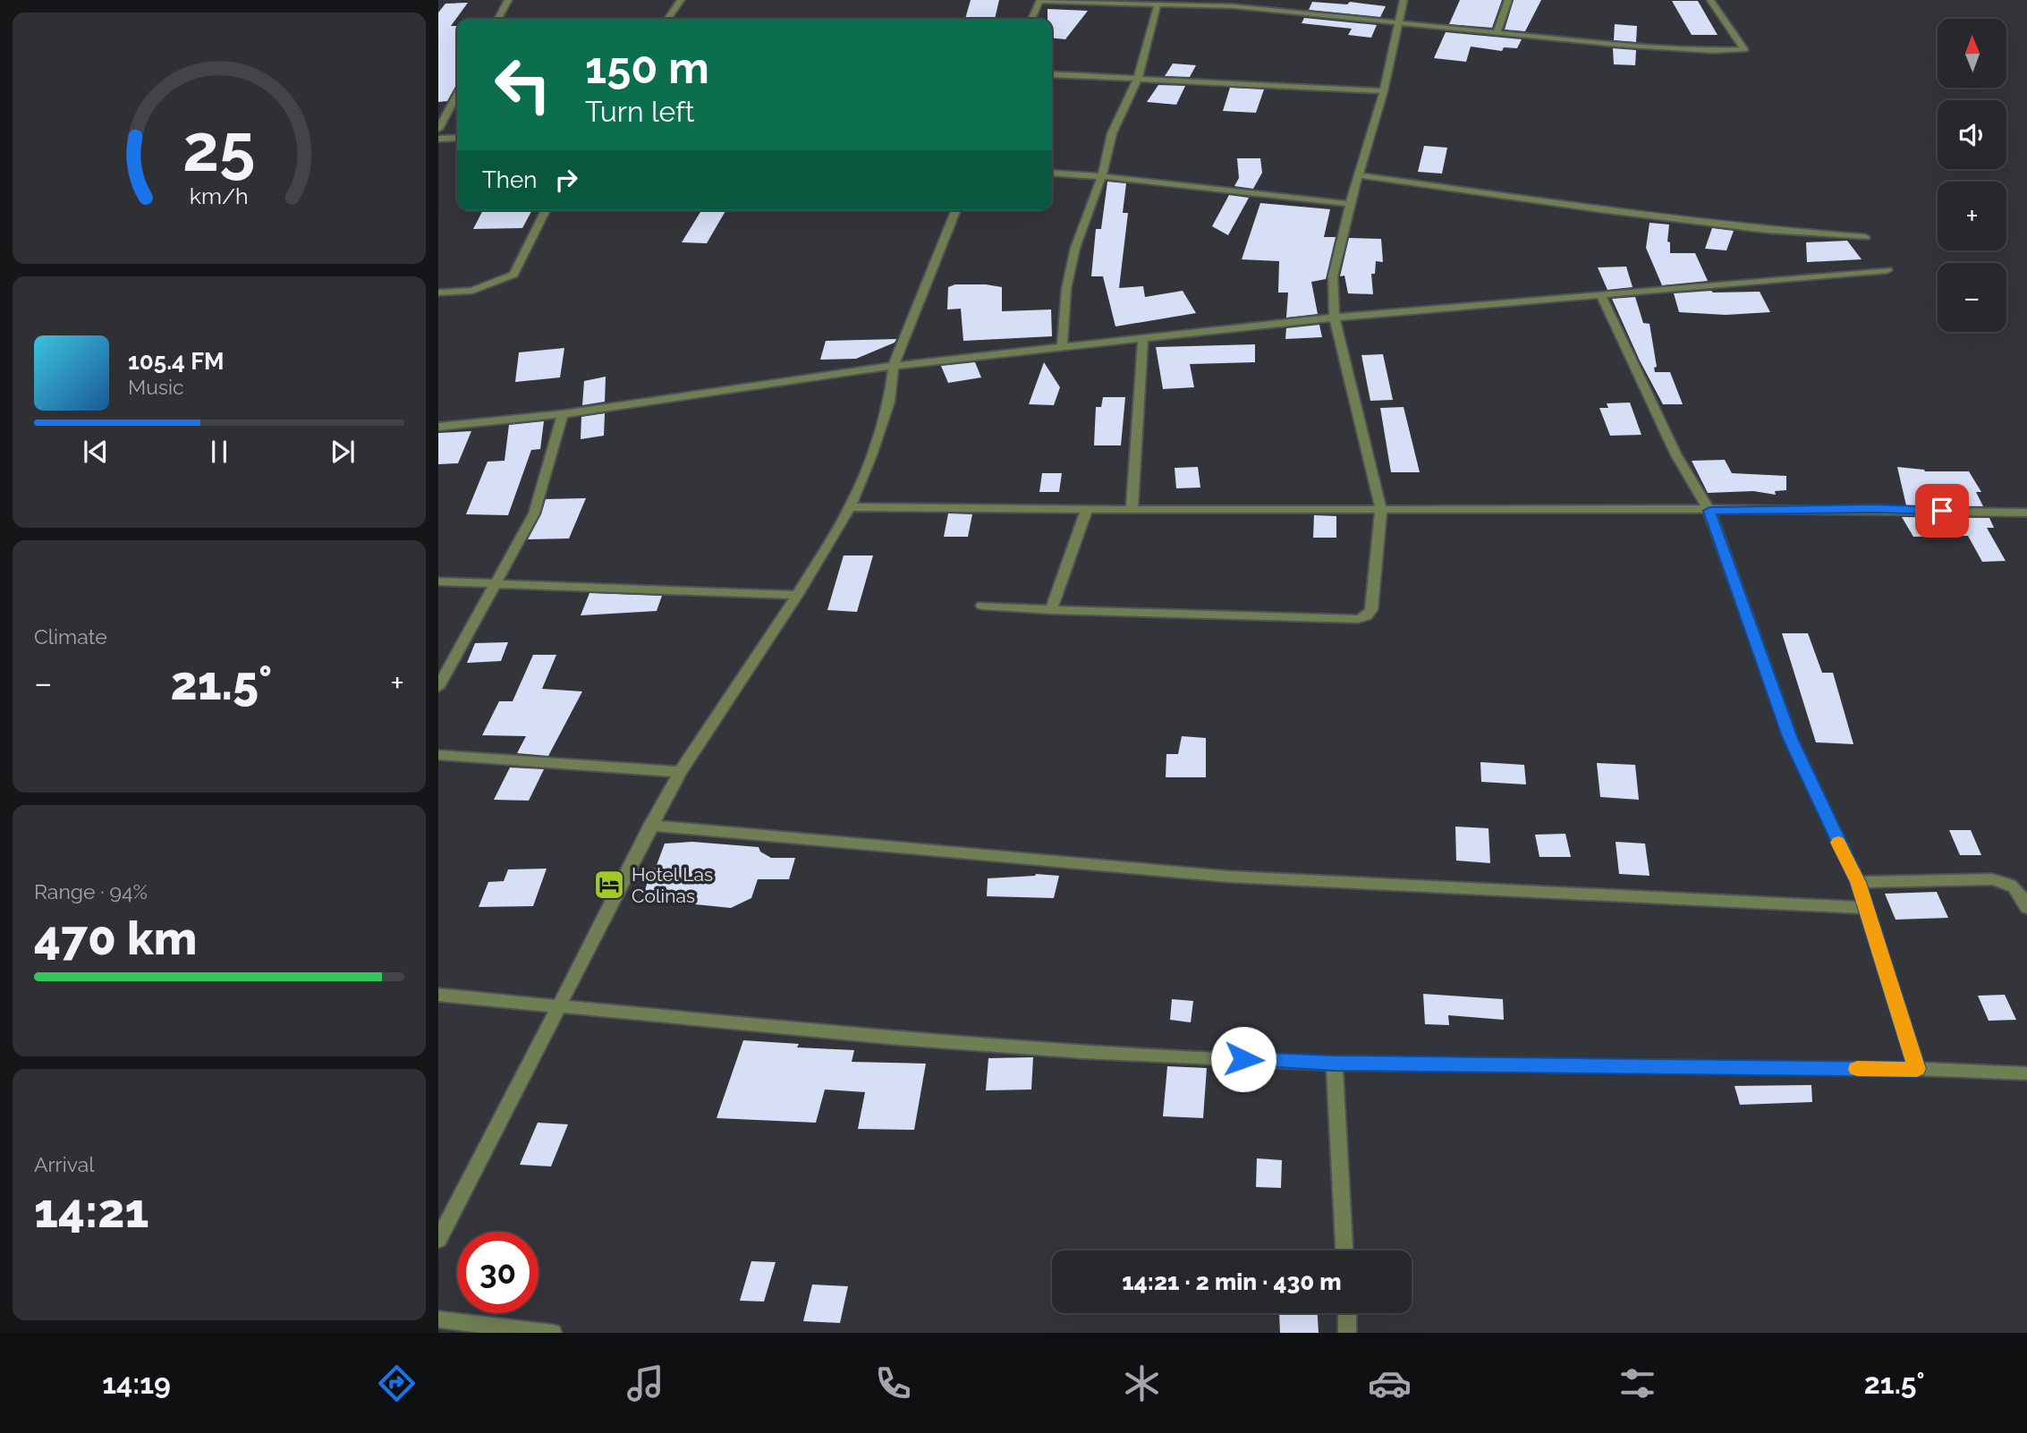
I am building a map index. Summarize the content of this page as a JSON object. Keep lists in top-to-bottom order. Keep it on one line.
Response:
{"places":{"hotel":["Hotel Las Colinas"]},"north":"top","page":{"map_buttons":["+","−"],"turn":["150 m","Turn left"],"then":"Then","song":["105.4 FM","Music"],"tile":["Climate",["Range · 94%","470 km"],["Arrival","14:21"]],"heat":["−","21.5°","+"],"limit":"30","trip":"14:21 · 2 min · 430 m","tabs":["14:19","21.5°"],"gauge":["25","km/h"]}}
